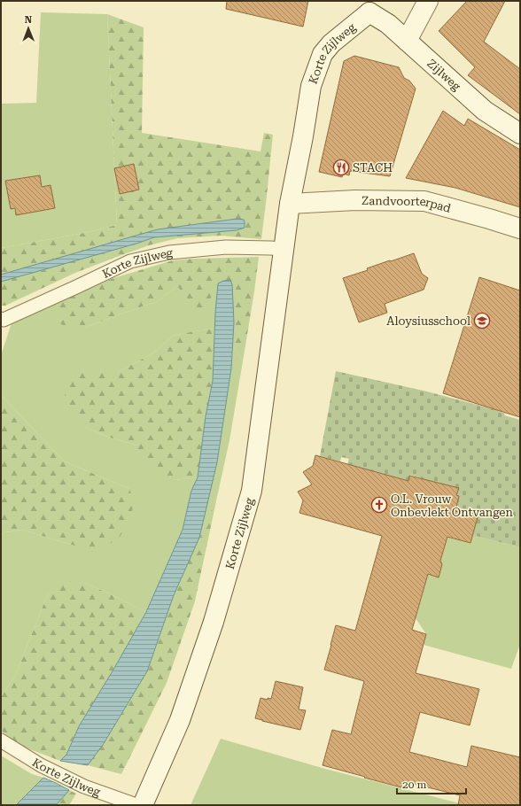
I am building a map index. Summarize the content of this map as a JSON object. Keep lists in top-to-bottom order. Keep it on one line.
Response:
{"streets":{"main road":["Korte Zijlweg","Zijlweg","Zandvoorterpad"]},"crossings":[["Korte Zijlweg","Zijlweg"],["Korte Zijlweg","Zandvoorterpad"]],"places":{"restaurant":["STACH"],"school or university":["Aloysiusschool"],"church":["O.L. Vrouw Onbevlekt Ontvangen"]},"scale_bar":"20 m","north":"top"}
